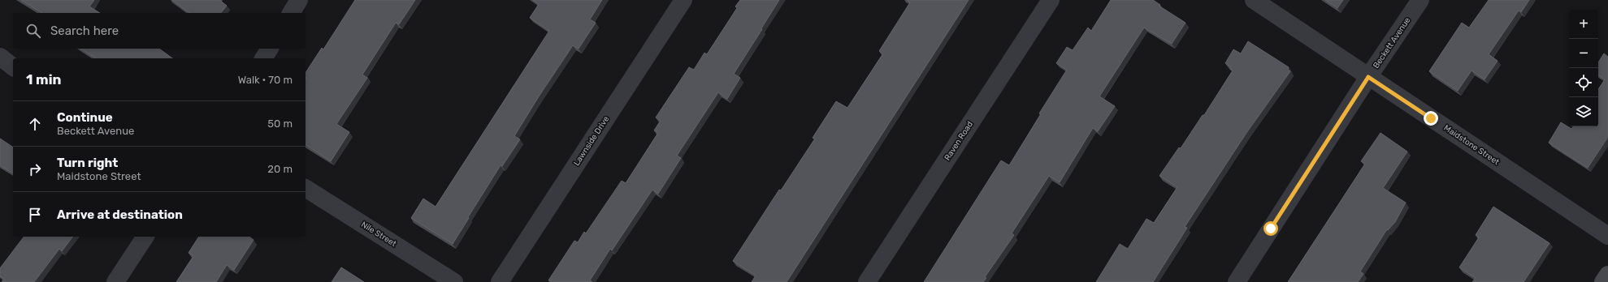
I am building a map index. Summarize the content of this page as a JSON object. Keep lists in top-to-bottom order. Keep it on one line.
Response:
{"streets":{"street":["Beckett Avenue","Lawnside Drive","Raven Road","Maidstone Street","Nile Street"]},"crossings":[["Beckett Avenue","Maidstone Street"]],"page":{"map_buttons":["+","−"],"search":"Search here","heading":["1 min","Walk · 70 m"],"list":[["Continue","Beckett Avenue","50 m"],["Turn right","Maidstone Street","20 m"],"Arrive at destination"]}}
